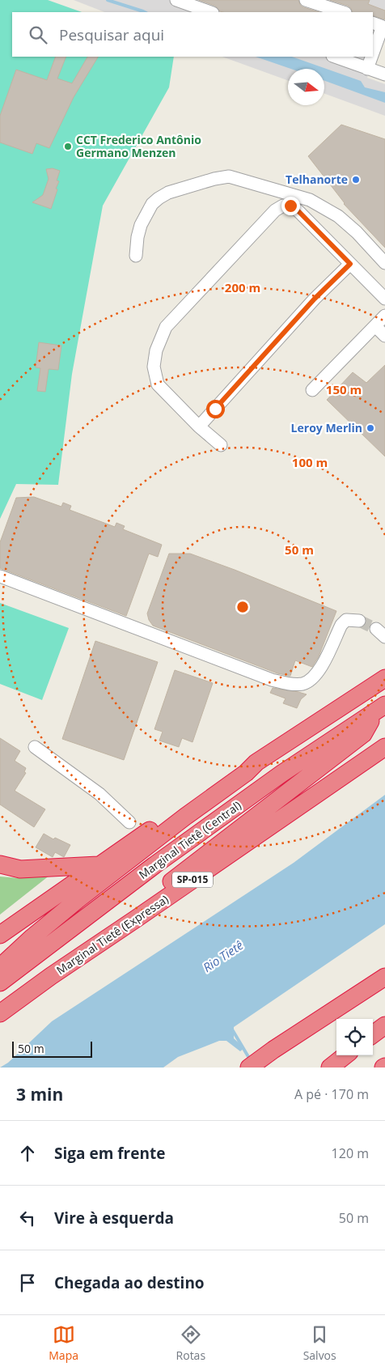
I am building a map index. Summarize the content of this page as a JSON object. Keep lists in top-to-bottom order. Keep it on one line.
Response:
{"streets":{"highway":["Marginal Tietê (Central)","SP-015","Marginal Tietê (Expressa)"]},"water":["Rio Tietê"],"places":["CCT Frederico Antônio Germano Menzen","Telhanorte","Leroy Merlin"],"scale_bar":"50 m","north":"right","page":{"search":"Pesquisar aqui","scale":"50 m","heading":["3 min","A pé · 170 m"],"list":[["Siga em frente","120 m"],["Vire à esquerda","50 m"],"Chegada ao destino"],"nav":["Mapa","Rotas","Salvos"]},"rings":["200 m","150 m","100 m","50 m"]}
